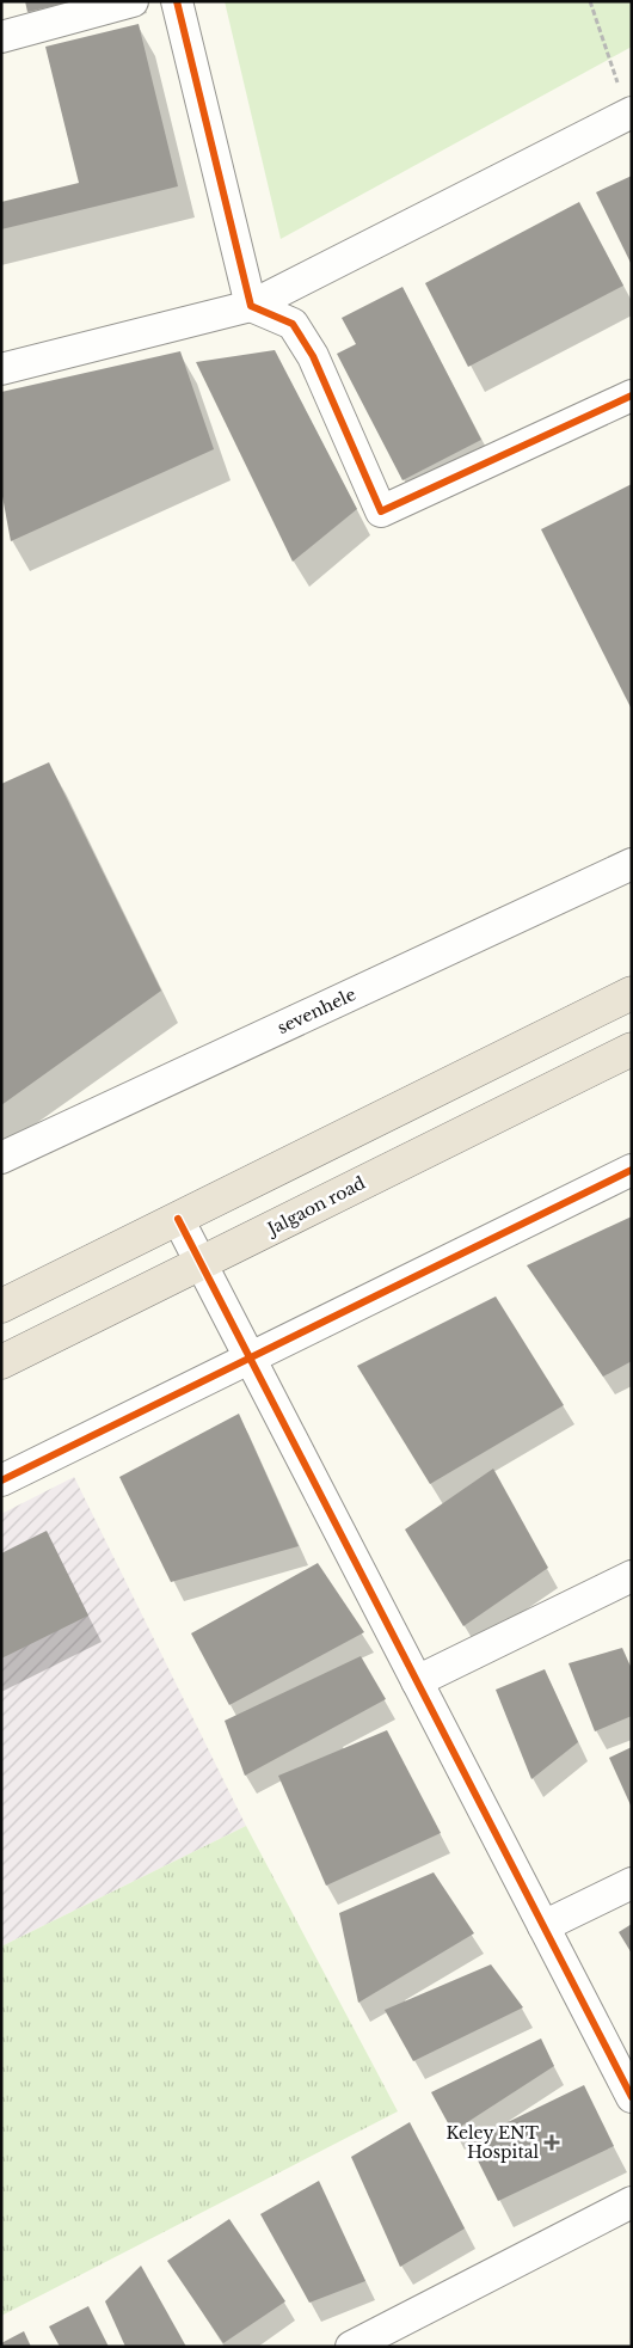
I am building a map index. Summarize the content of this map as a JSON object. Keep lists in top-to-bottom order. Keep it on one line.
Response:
{"streets":{"highway":["Jalgaon road"],"street":["sevenhele"]},"places":{"health":["Keley ENT Hospital"]}}
